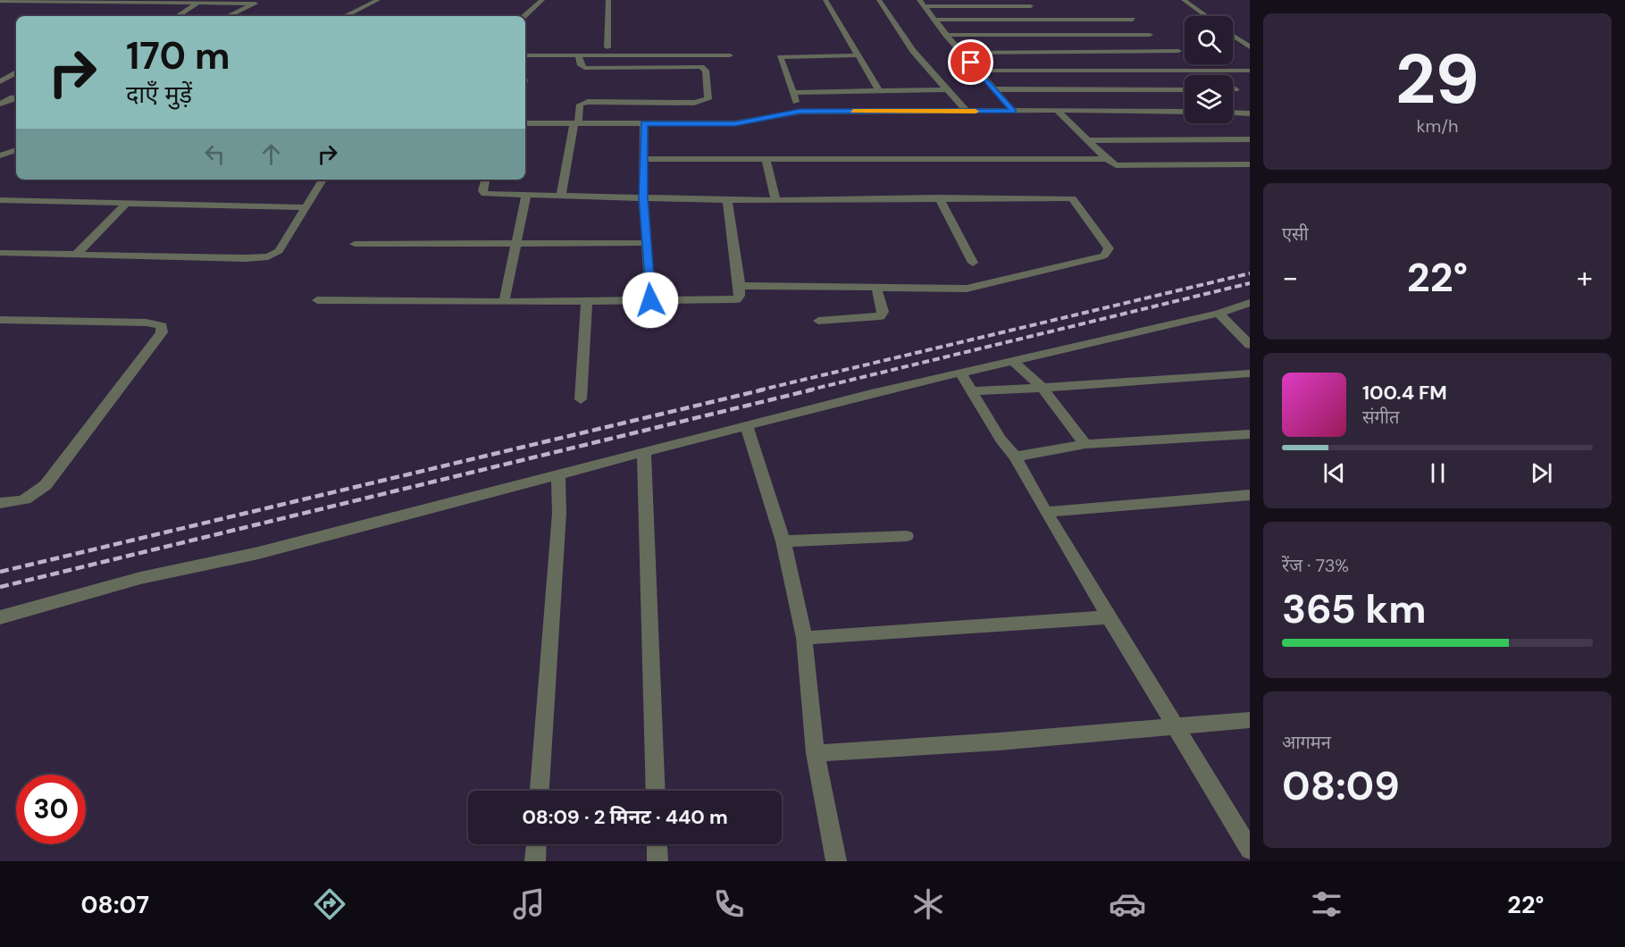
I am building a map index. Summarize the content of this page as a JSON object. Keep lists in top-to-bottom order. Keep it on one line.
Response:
{"page":{"tile":[["29","km/h"],"एसी",["रेंज · 73%","365 km"],["आगमन","08:09"]],"turn":["170 m","दाएँ मुड़ें"],"heat":["−","22°","+"],"song":["100.4 FM","संगीत"],"limit":"30","trip":"08:09 · 2 मिनट · 440 m","tabs":["08:07","22°"]}}
